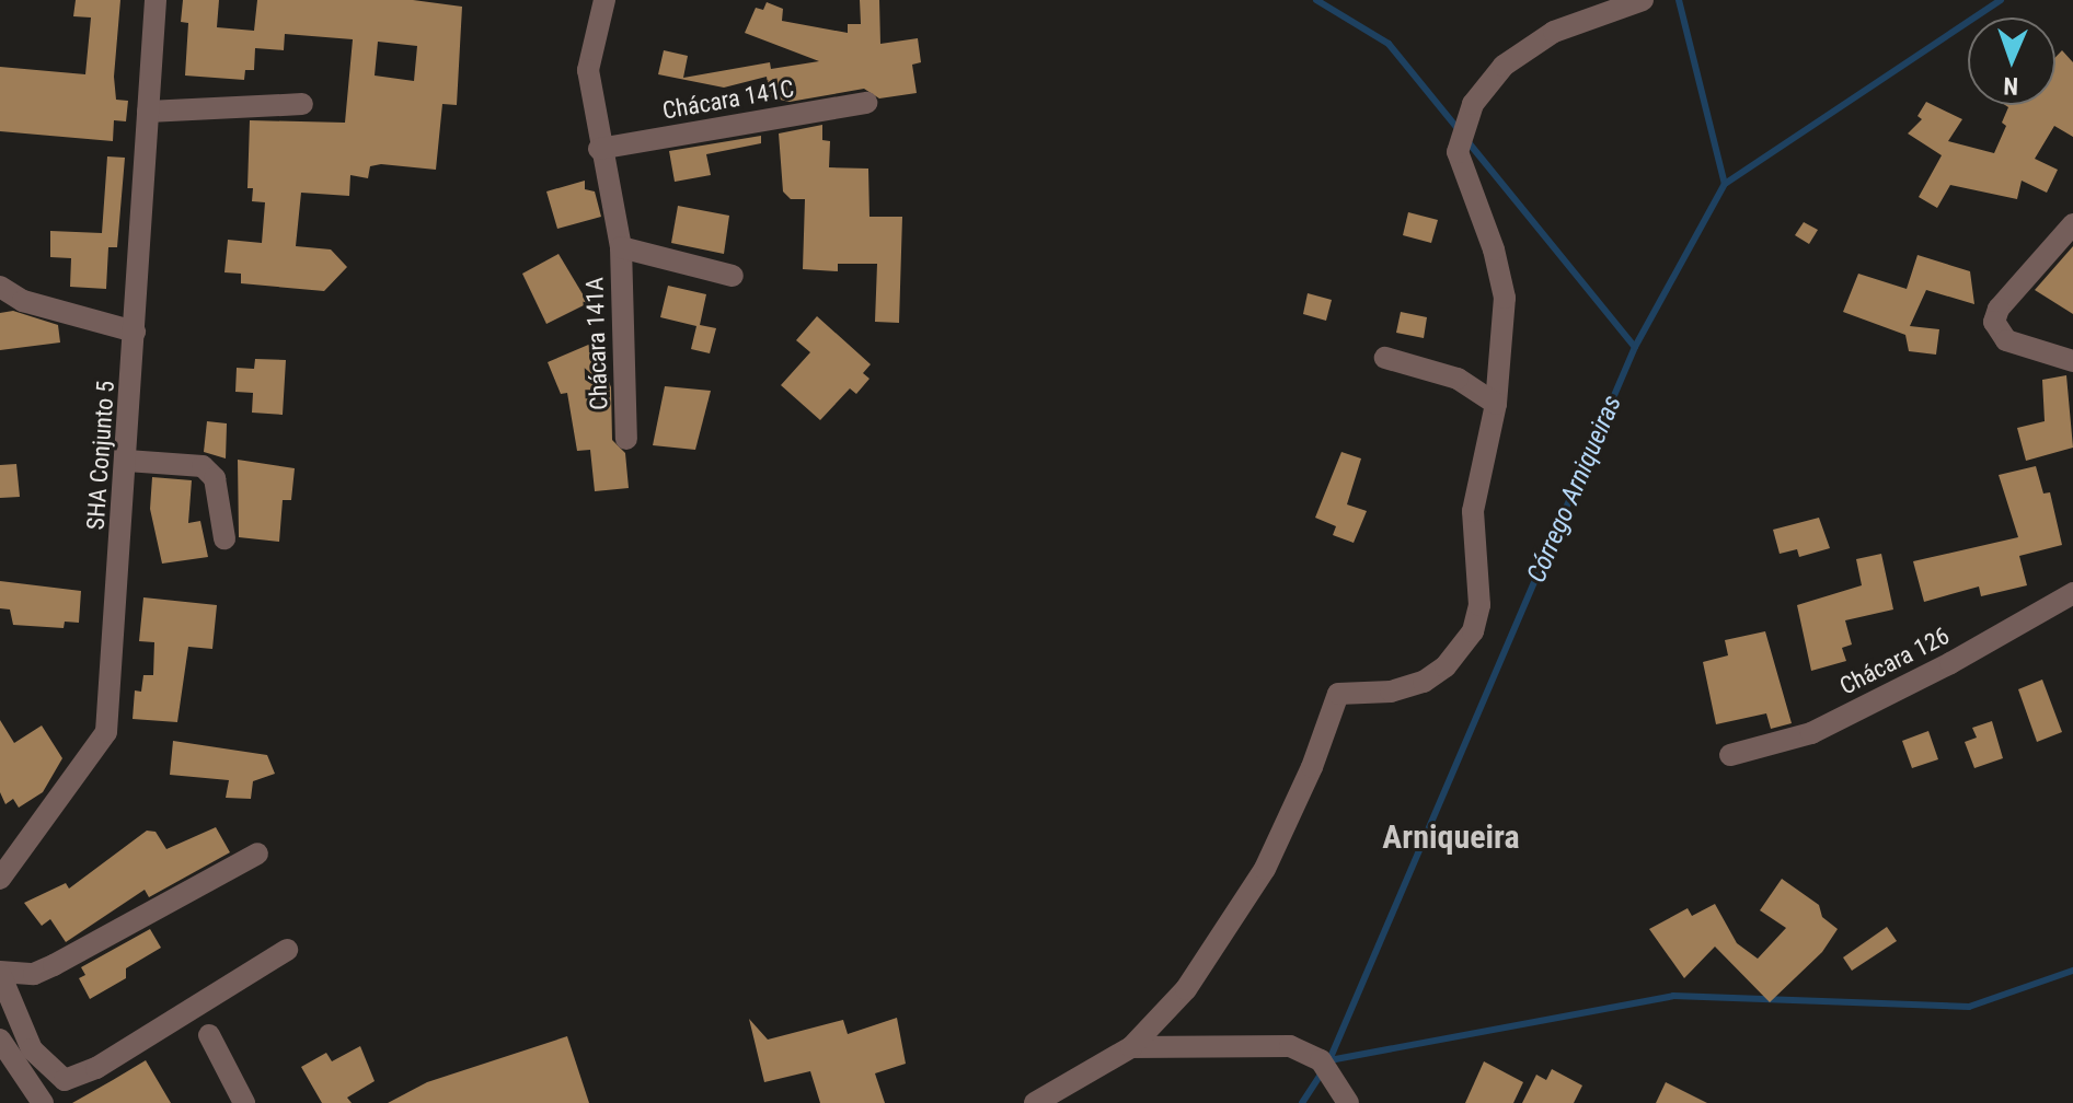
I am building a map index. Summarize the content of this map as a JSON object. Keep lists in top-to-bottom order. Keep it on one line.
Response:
{"streets":{"street":["Chácara 141C","Chácara 141A","SHA Conjunto 5","Chácara 126"]},"crossings":[["Chácara 141C","Chácara 141A"]],"districts":["Arniqueira"],"water":["Córrego Arniqueiras"],"north":"bottom"}
